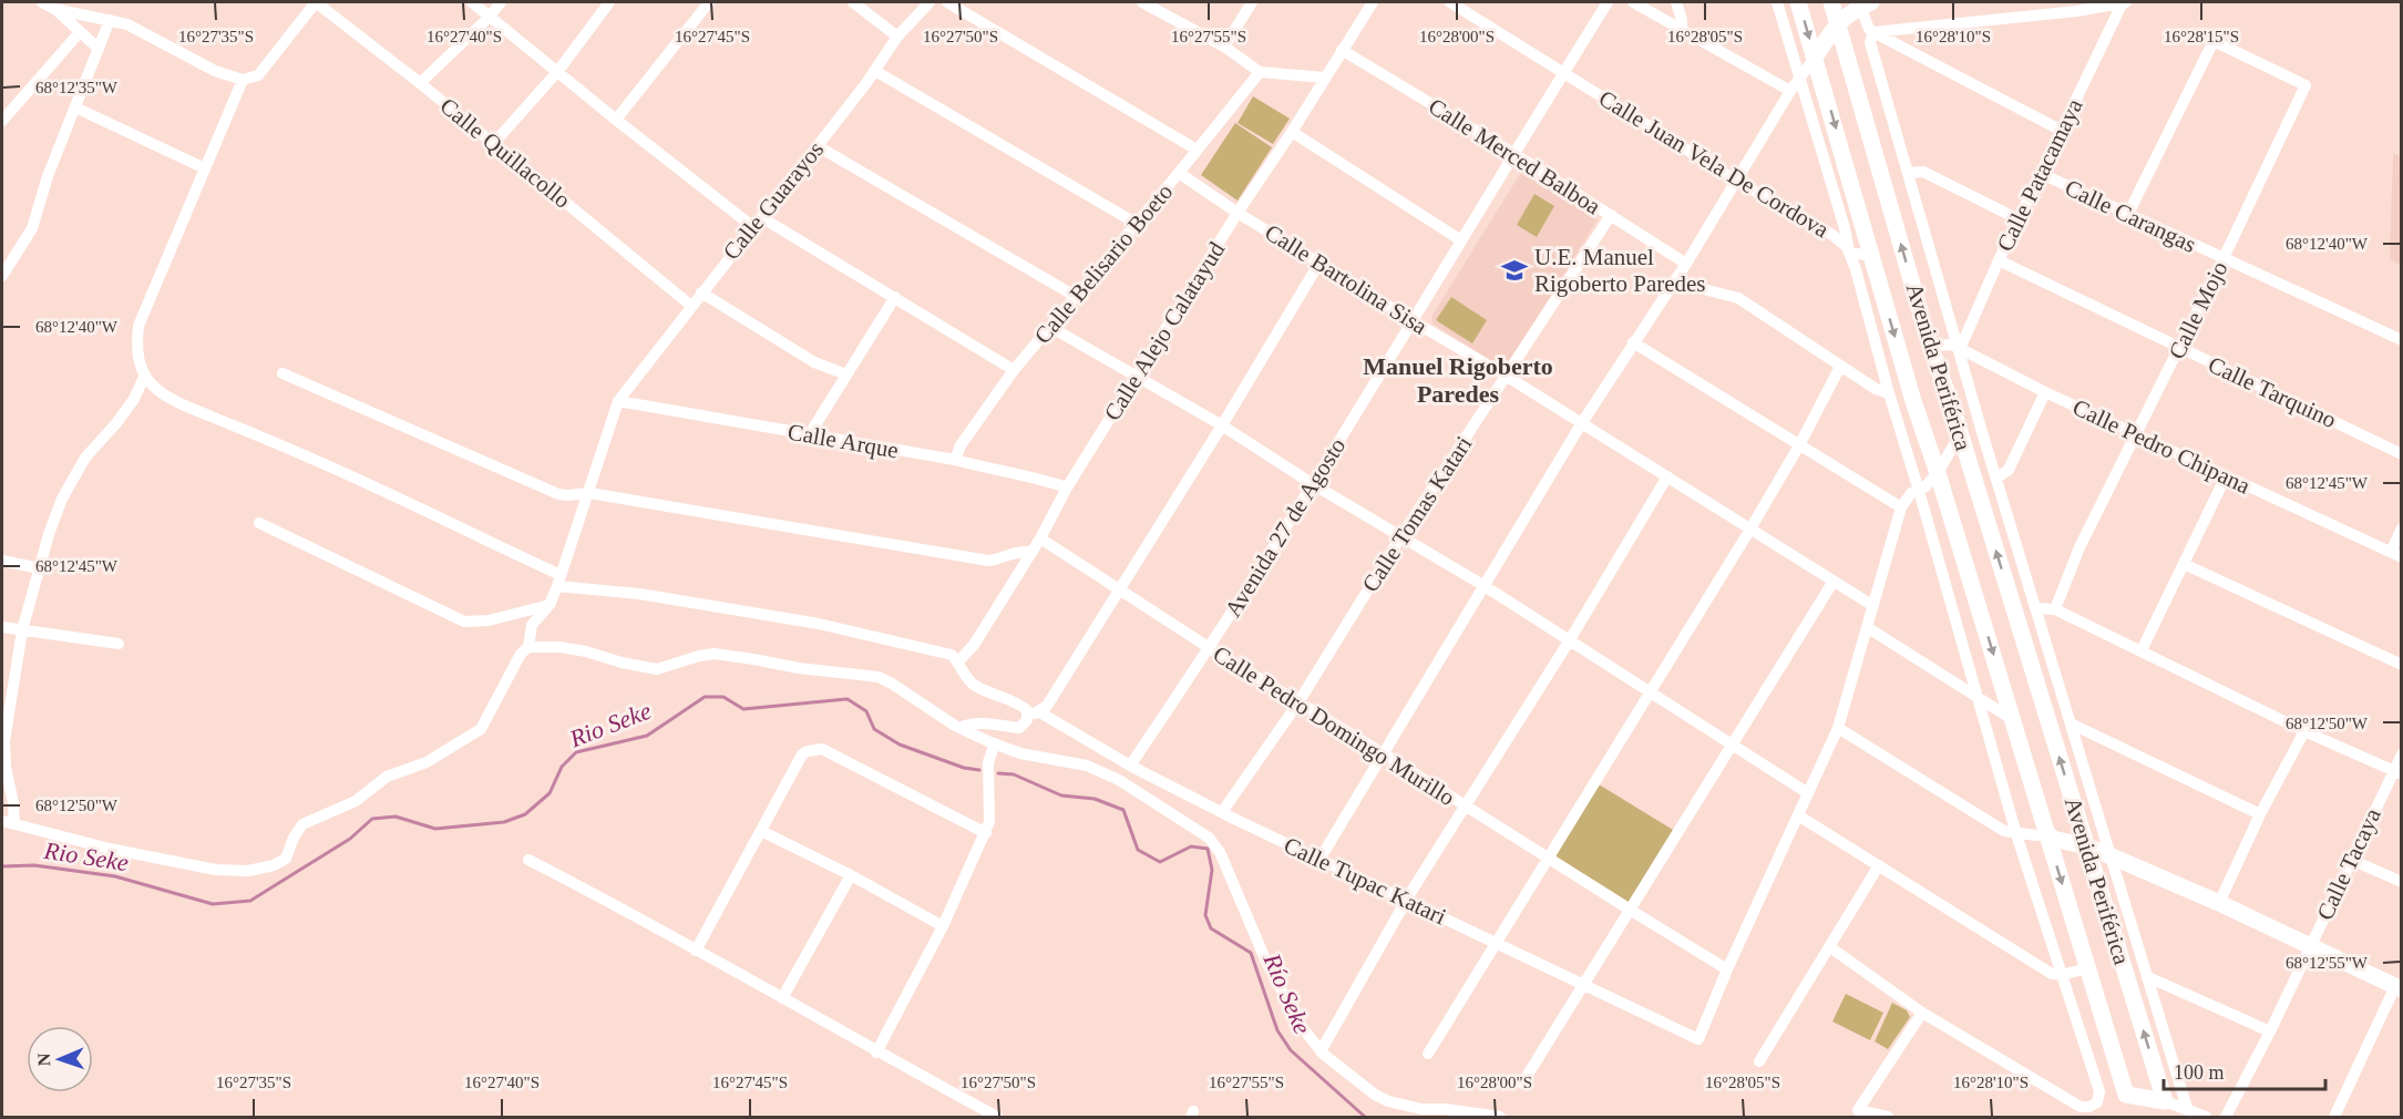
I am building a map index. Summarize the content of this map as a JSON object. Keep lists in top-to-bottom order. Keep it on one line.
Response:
{"streets":{"street":["Calle Quillacollo","Calle Merced Balboa","Calle Juan Vela De Cordova","Calle Patacamaya","Calle Guarayos","Calle Carangas","Calle Belisario Boeto","Calle Bartolina Sisa","Calle Mojo","Calle Alejo Calatayud","Avenida Periférica","Calle Tarquino","Calle Arque","Calle Pedro Chipana","Calle Tomas Katari","Avenida 27 de Agosto","Calle Pedro Domingo Murillo","Calle Tacaya","Calle Tupac Katari"]},"crossings":[["Calle Quillacollo","Calle Guarayos"],["Calle Merced Balboa","Calle Alejo Calatayud"],["Calle Merced Balboa","Calle Tomas Katari"],["Calle Merced Balboa","Avenida 27 de Agosto"],["Calle Juan Vela De Cordova","Avenida 27 de Agosto"],["Calle Patacamaya","Calle Carangas"],["Calle Patacamaya","Calle Tarquino"],["Calle Patacamaya","Calle Pedro Chipana"],["Calle Guarayos","Calle Arque"],["Calle Carangas","Calle Mojo"],["Calle Belisario Boeto","Calle Bartolina Sisa"],["Calle Belisario Boeto","Calle Arque"],["Calle Bartolina Sisa","Calle Alejo Calatayud"],["Calle Bartolina Sisa","Calle Tomas Katari"],["Calle Bartolina Sisa","Avenida 27 de Agosto"],["Calle Mojo","Calle Tarquino"],["Calle Mojo","Calle Pedro Chipana"],["Calle Alejo Calatayud","Calle Arque"],["Calle Alejo Calatayud","Calle Pedro Domingo Murillo"],["Calle Alejo Calatayud","Calle Tupac Katari"],["Calle Tomas Katari","Calle Pedro Domingo Murillo"],["Calle Tomas Katari","Calle Tupac Katari"],["Avenida 27 de Agosto","Calle Pedro Domingo Murillo"],["Avenida 27 de Agosto","Calle Tupac Katari"],["Calle Pedro Domingo Murillo","Calle Tupac Katari"]],"districts":["Manuel Rigoberto Paredes"],"water":["Rio Seke","Río Seke"],"places":{"school or university":["U.E. Manuel Rigoberto Paredes"]},"scale_bar":"100 m","north":"left","coordinates":["16°27'35\"S","16°27'40\"S","16°27'45\"S","16°27'50\"S","16°27'55\"S","16°28'00\"S","16°28'05\"S","16°28'10\"S","16°28'15\"S","68°12'35\"W","68°12'40\"W","68°12'45\"W","68°12'50\"W","68°12'55\"W"]}
